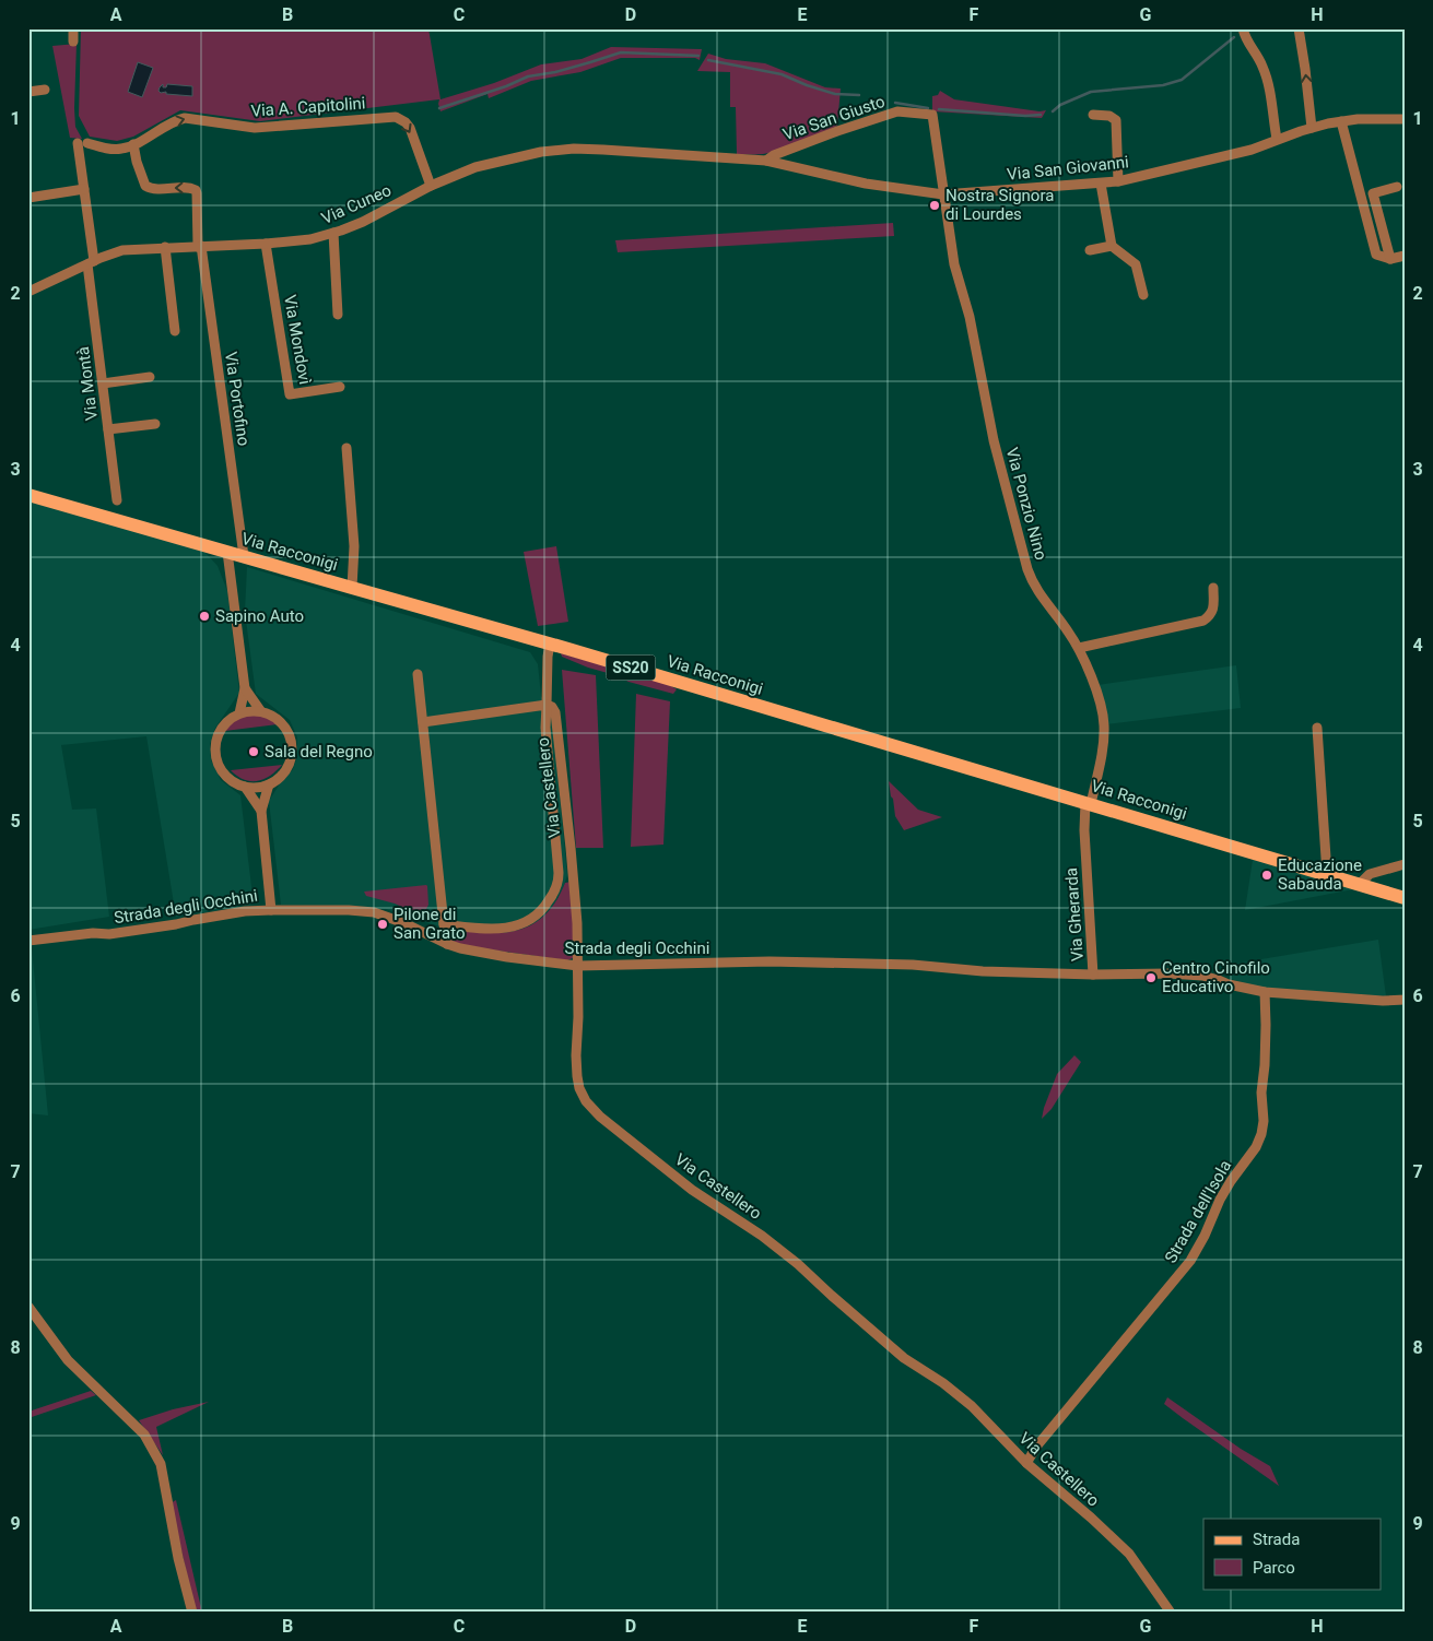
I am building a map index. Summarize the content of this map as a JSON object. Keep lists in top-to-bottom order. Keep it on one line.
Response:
{"streets":{"main road":["Via Racconigi","SS20"],"street":["Via A. Capitolini","Via San Giusto","Via San Giovanni","Via Cuneo","Via Mondovì","Via Montà","Via Portofino","Via Ponzio Nino","Via Castellero","Strada degli Occhini","Via Gherarda","Strada dell'Isola"]},"crossings":[["Via A. Capitolini","Via Cuneo"],["Via A. Capitolini","Via Montà"],["Via A. Capitolini","Via Portofino"],["Via San Giusto","Via San Giovanni"],["Via San Giusto","Via Ponzio Nino"],["Via San Giovanni","Via Cuneo"],["Via San Giovanni","Via Ponzio Nino"],["Via Cuneo","Via Mondovì"],["Via Cuneo","Via Montà"],["Via Cuneo","Via Portofino"],["Via Portofino","Via Racconigi"],["Via Ponzio Nino","Via Racconigi"],["Via Ponzio Nino","Via Gherarda"],["Via Racconigi","Via Castellero"],["Via Racconigi","Via Gherarda"],["Via Castellero","Strada degli Occhini"],["Via Castellero","Strada dell'Isola"],["Strada degli Occhini","Via Gherarda"],["Via Gherarda","Strada dell'Isola"]],"one_way":["Via A. Capitolini"],"places":["Nostra Signora di Lourdes","Sapino Auto","Sala del Regno","Educazione Sabauda","Pilone di San Grato","Centro Cinofilo Educativo"],"legend":["Strada","Parco"],"grid":{"columns":["A","B","C","D","E","F","G","H"],"rows":["1","2","3","4","5","6","7","8","9"]}}
